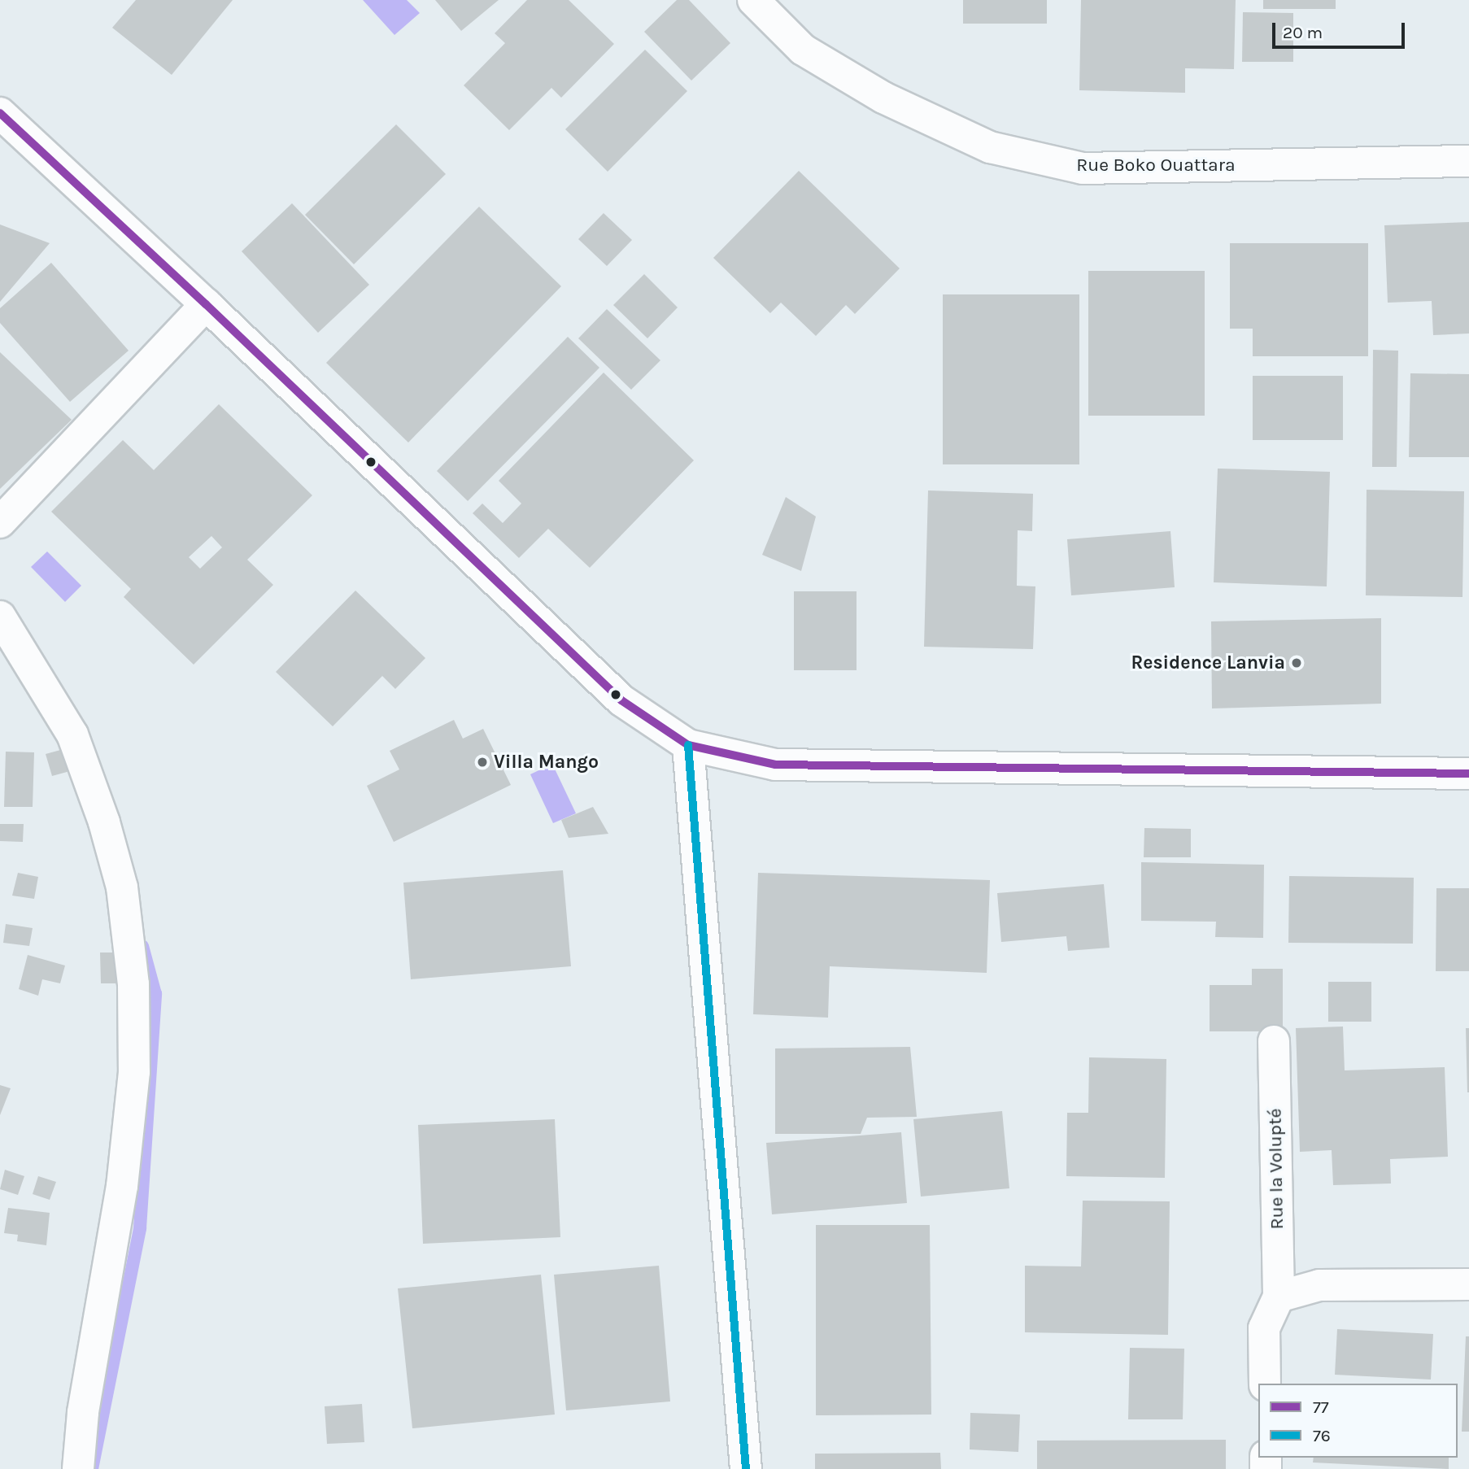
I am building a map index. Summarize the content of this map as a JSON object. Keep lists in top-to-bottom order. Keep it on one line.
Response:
{"streets":{"street":["Rue Boko Ouattara","Rue la Volupté"]},"places":["Residence Lanvia","Villa Mango"],"lines":["transit line 77","transit line 76"],"legend":["77","76"],"scale_bar":"20 m"}
